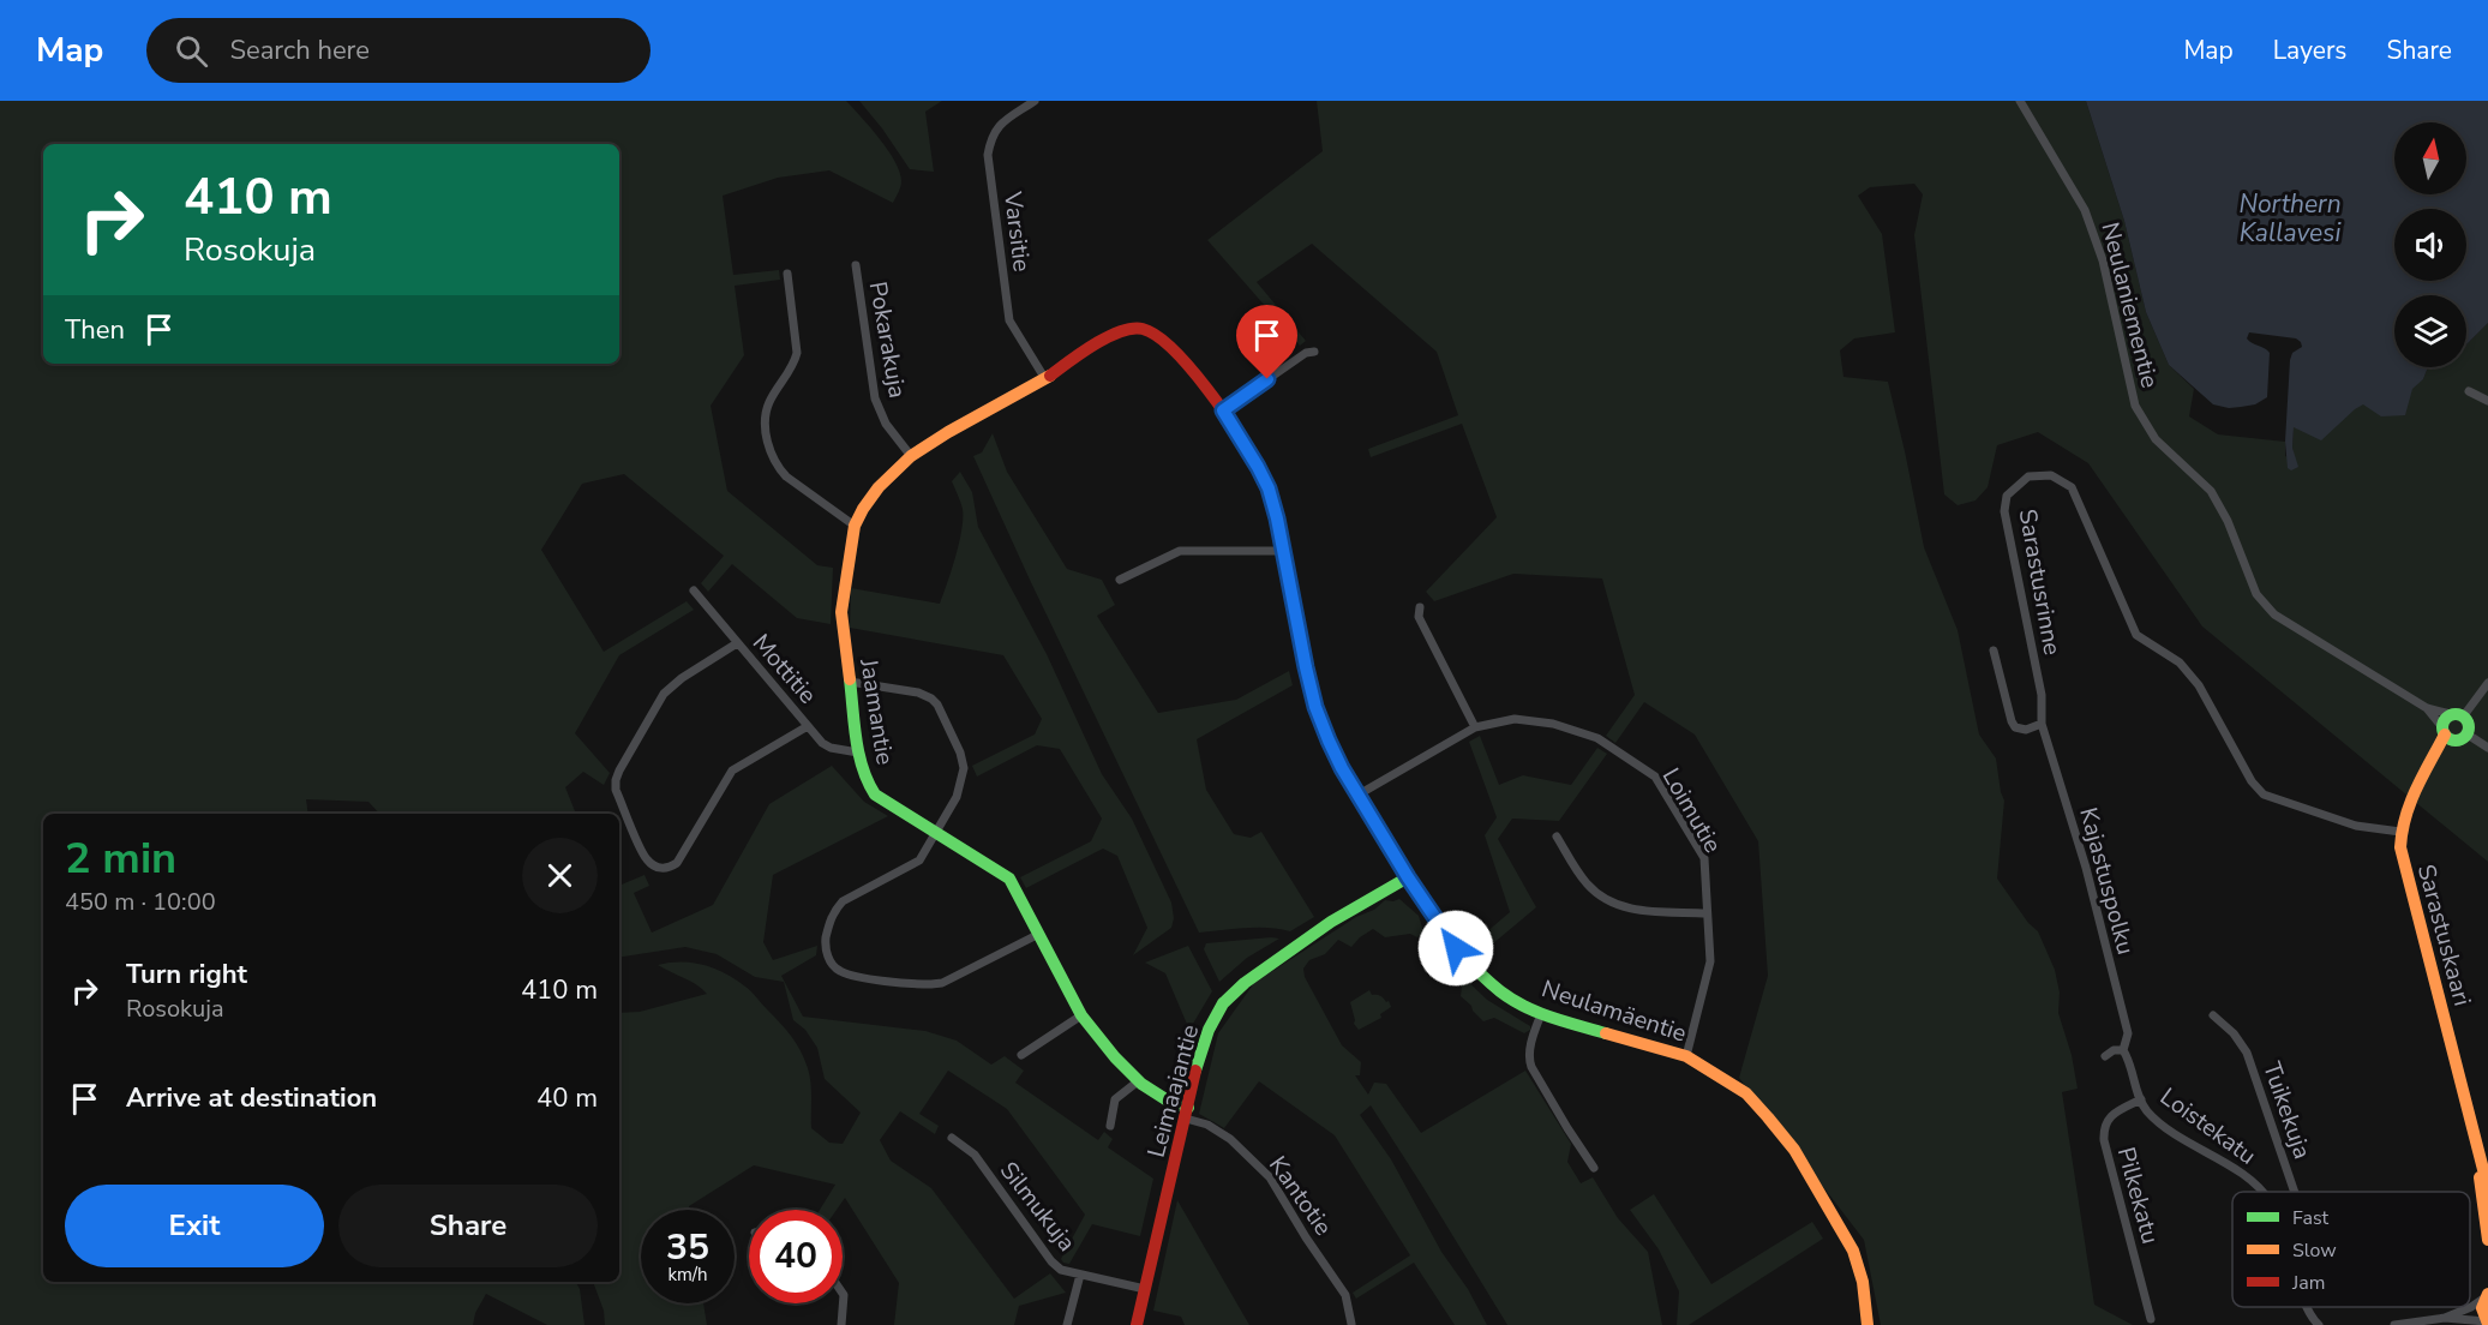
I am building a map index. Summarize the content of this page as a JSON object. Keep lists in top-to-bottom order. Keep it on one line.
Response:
{"streets":{"street":["Varsitie","Neulaniementie","Pokarakuja","Sarastusrinne","Mottitie","Jaamantie","Loimutie","Kajastuspolku","Sarastuskaari","Neulamäentie","Leimaajantie","Tuikekuja","Loistekatu","Kantotie","Pilkekatu","Silmukuja"]},"crossings":[["Varsitie","Jaamantie"],["Neulaniementie","Sarastuskaari"],["Pokarakuja","Jaamantie"],["Sarastusrinne","Kajastuspolku"],["Sarastusrinne","Sarastuskaari"],["Mottitie","Jaamantie"],["Jaamantie","Neulamäentie"],["Jaamantie","Leimaajantie"],["Jaamantie","Kantotie"],["Loimutie","Neulamäentie"],["Kajastuspolku","Loistekatu"],["Neulamäentie","Leimaajantie"],["Leimaajantie","Kantotie"],["Leimaajantie","Silmukuja"],["Loistekatu","Pilkekatu"]],"water":["Northern Kallavesi"],"legend":["Fast","Slow","Jam"],"north":"top","page":{"header":"Map","search":"Search here","nav":["Map","Layers","Share"],"turn":["410 m","Rosokuja"],"then":"Then","heading":["2 min","450 m · 10:00"],"list":[{"name":"Turn right","note":"Rosokuja","value":"410 m"},{"name":"Arrive at destination","value":"40 m"}],"buttons":["Exit","Share"],"speed":"35 km/h","limit":"40"}}
